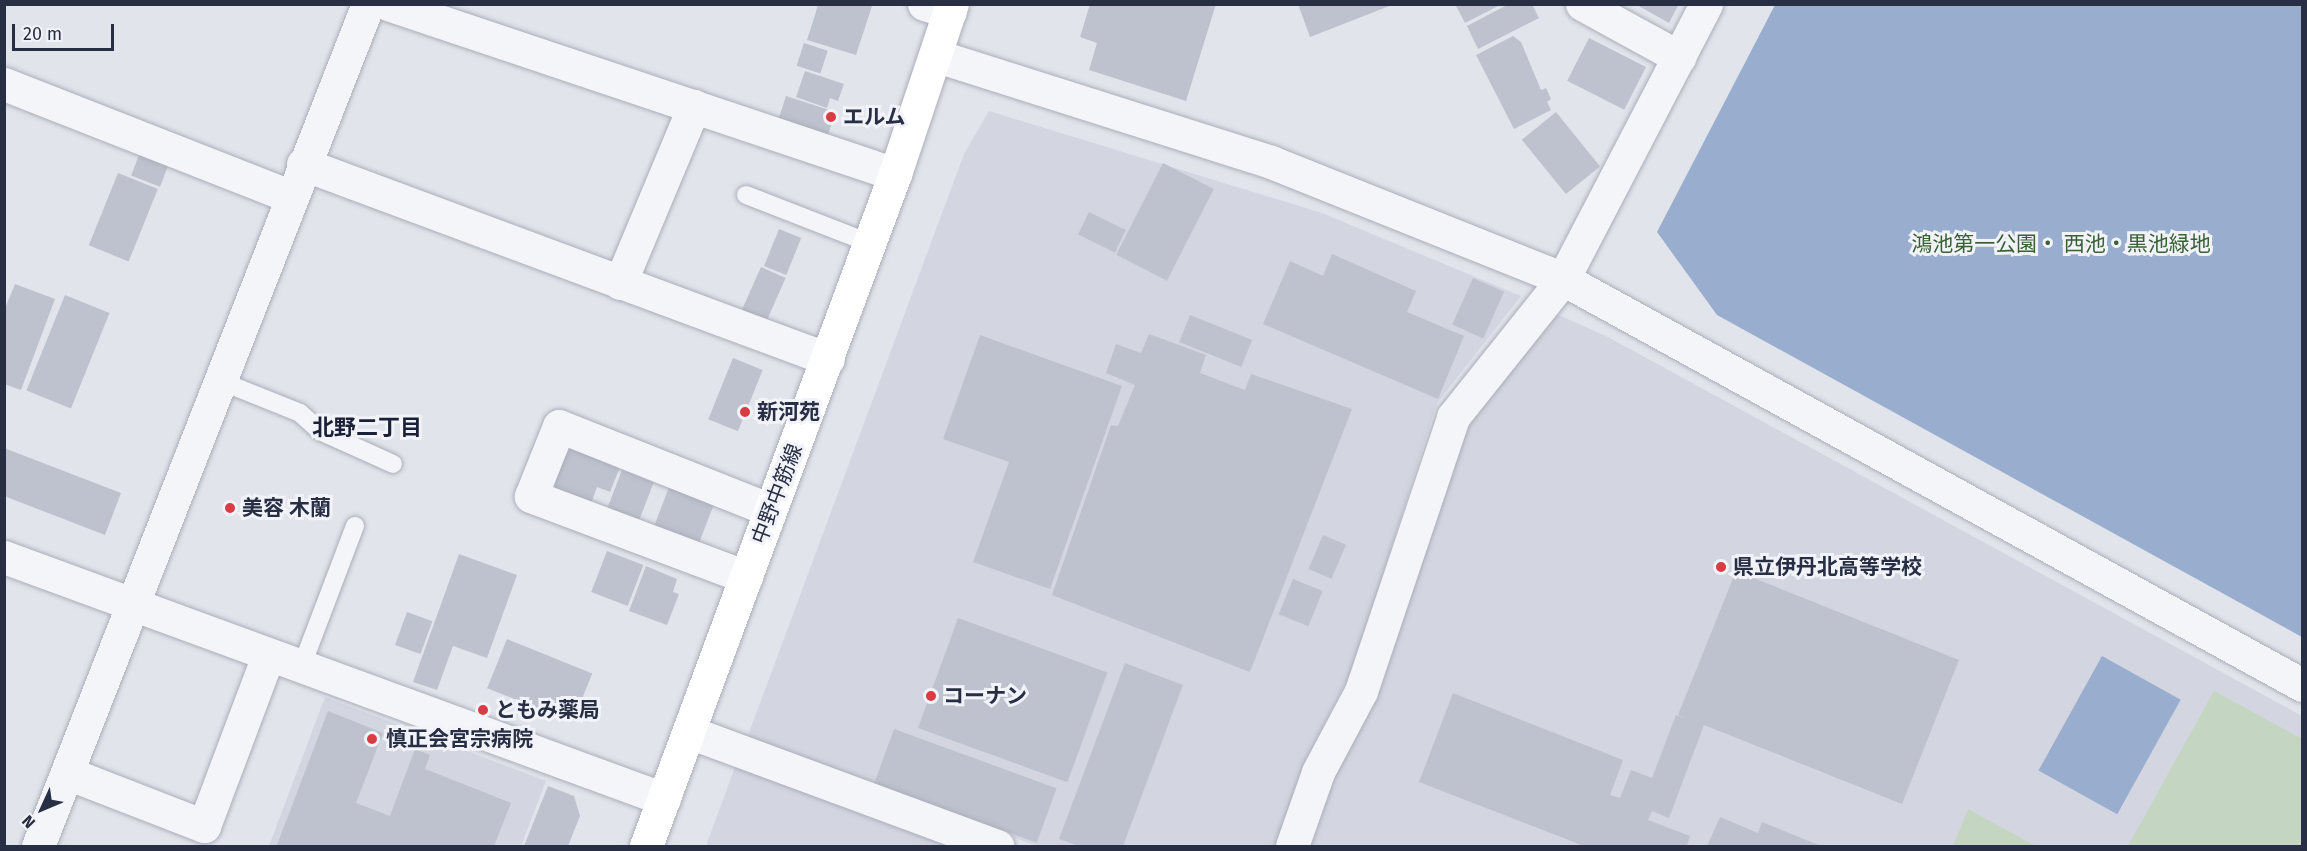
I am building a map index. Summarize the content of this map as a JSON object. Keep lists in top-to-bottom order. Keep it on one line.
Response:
{"streets":{"main road":["中野中筋線"]},"districts":["北野二丁目"],"parks":["鴻池第一公園・ 西池・黒池緑地"],"places":["エルム","新河苑","美容 木蘭","県立伊丹北高等学校","コーナン","ともみ薬局","慎正会宮宗病院"],"scale_bar":"20 m","north":"bottom left"}
